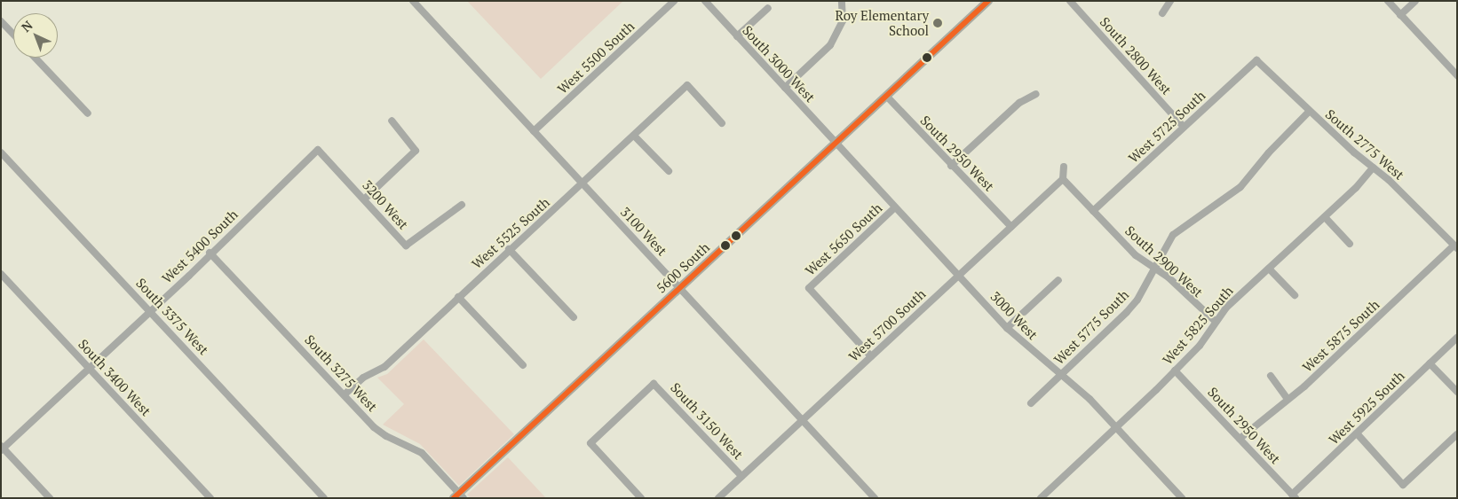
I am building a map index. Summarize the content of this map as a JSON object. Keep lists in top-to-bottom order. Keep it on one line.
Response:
{"streets":{"main road":["5600 South"],"street":["South 2800 West","West 5500 South","South 3000 West","West 5725 South","South 2775 West","South 2950 West","3200 West","3100 West","West 5525 South","West 5650 South","West 5400 South","South 2900 West","3000 West","South 3375 West","West 5700 South","West 5825 South","West 5775 South","West 5875 South","South 3275 West","South 3400 West","West 5925 South","South 3150 West"]},"crossings":[["South 2800 West","West 5725 South"],["West 5500 South","3100 West"],["South 3000 West","5600 South"],["South 3000 West","3000 West"],["West 5725 South","South 2775 West"],["West 5725 South","South 2900 West"],["South 2775 West","West 5825 South"],["South 2775 West","West 5775 South"],["South 2775 West","West 5875 South"],["South 2950 West","5600 South"],["South 2950 West","West 5700 South"],["South 2950 West","West 5825 South"],["South 2950 West","West 5875 South"],["South 2950 West","West 5925 South"],["3200 West","West 5400 South"],["3100 West","West 5525 South"],["3100 West","5600 South"],["3100 West","West 5700 South"],["West 5525 South","South 3275 West"],["West 5650 South","3000 West"],["West 5650 South","West 5700 South"],["West 5400 South","South 3375 West"],["West 5400 South","South 3275 West"],["West 5400 South","South 3400 West"],["South 2900 West","West 5700 South"],["South 2900 West","West 5825 South"],["South 2900 West","West 5775 South"],["5600 South","3000 West"],["5600 South","South 3275 West"],["3000 West","West 5700 South"],["3000 West","West 5825 South"],["3000 West","West 5775 South"],["West 5700 South","South 3150 West"]],"places":["Roy Elementary School"],"north":"top left"}
